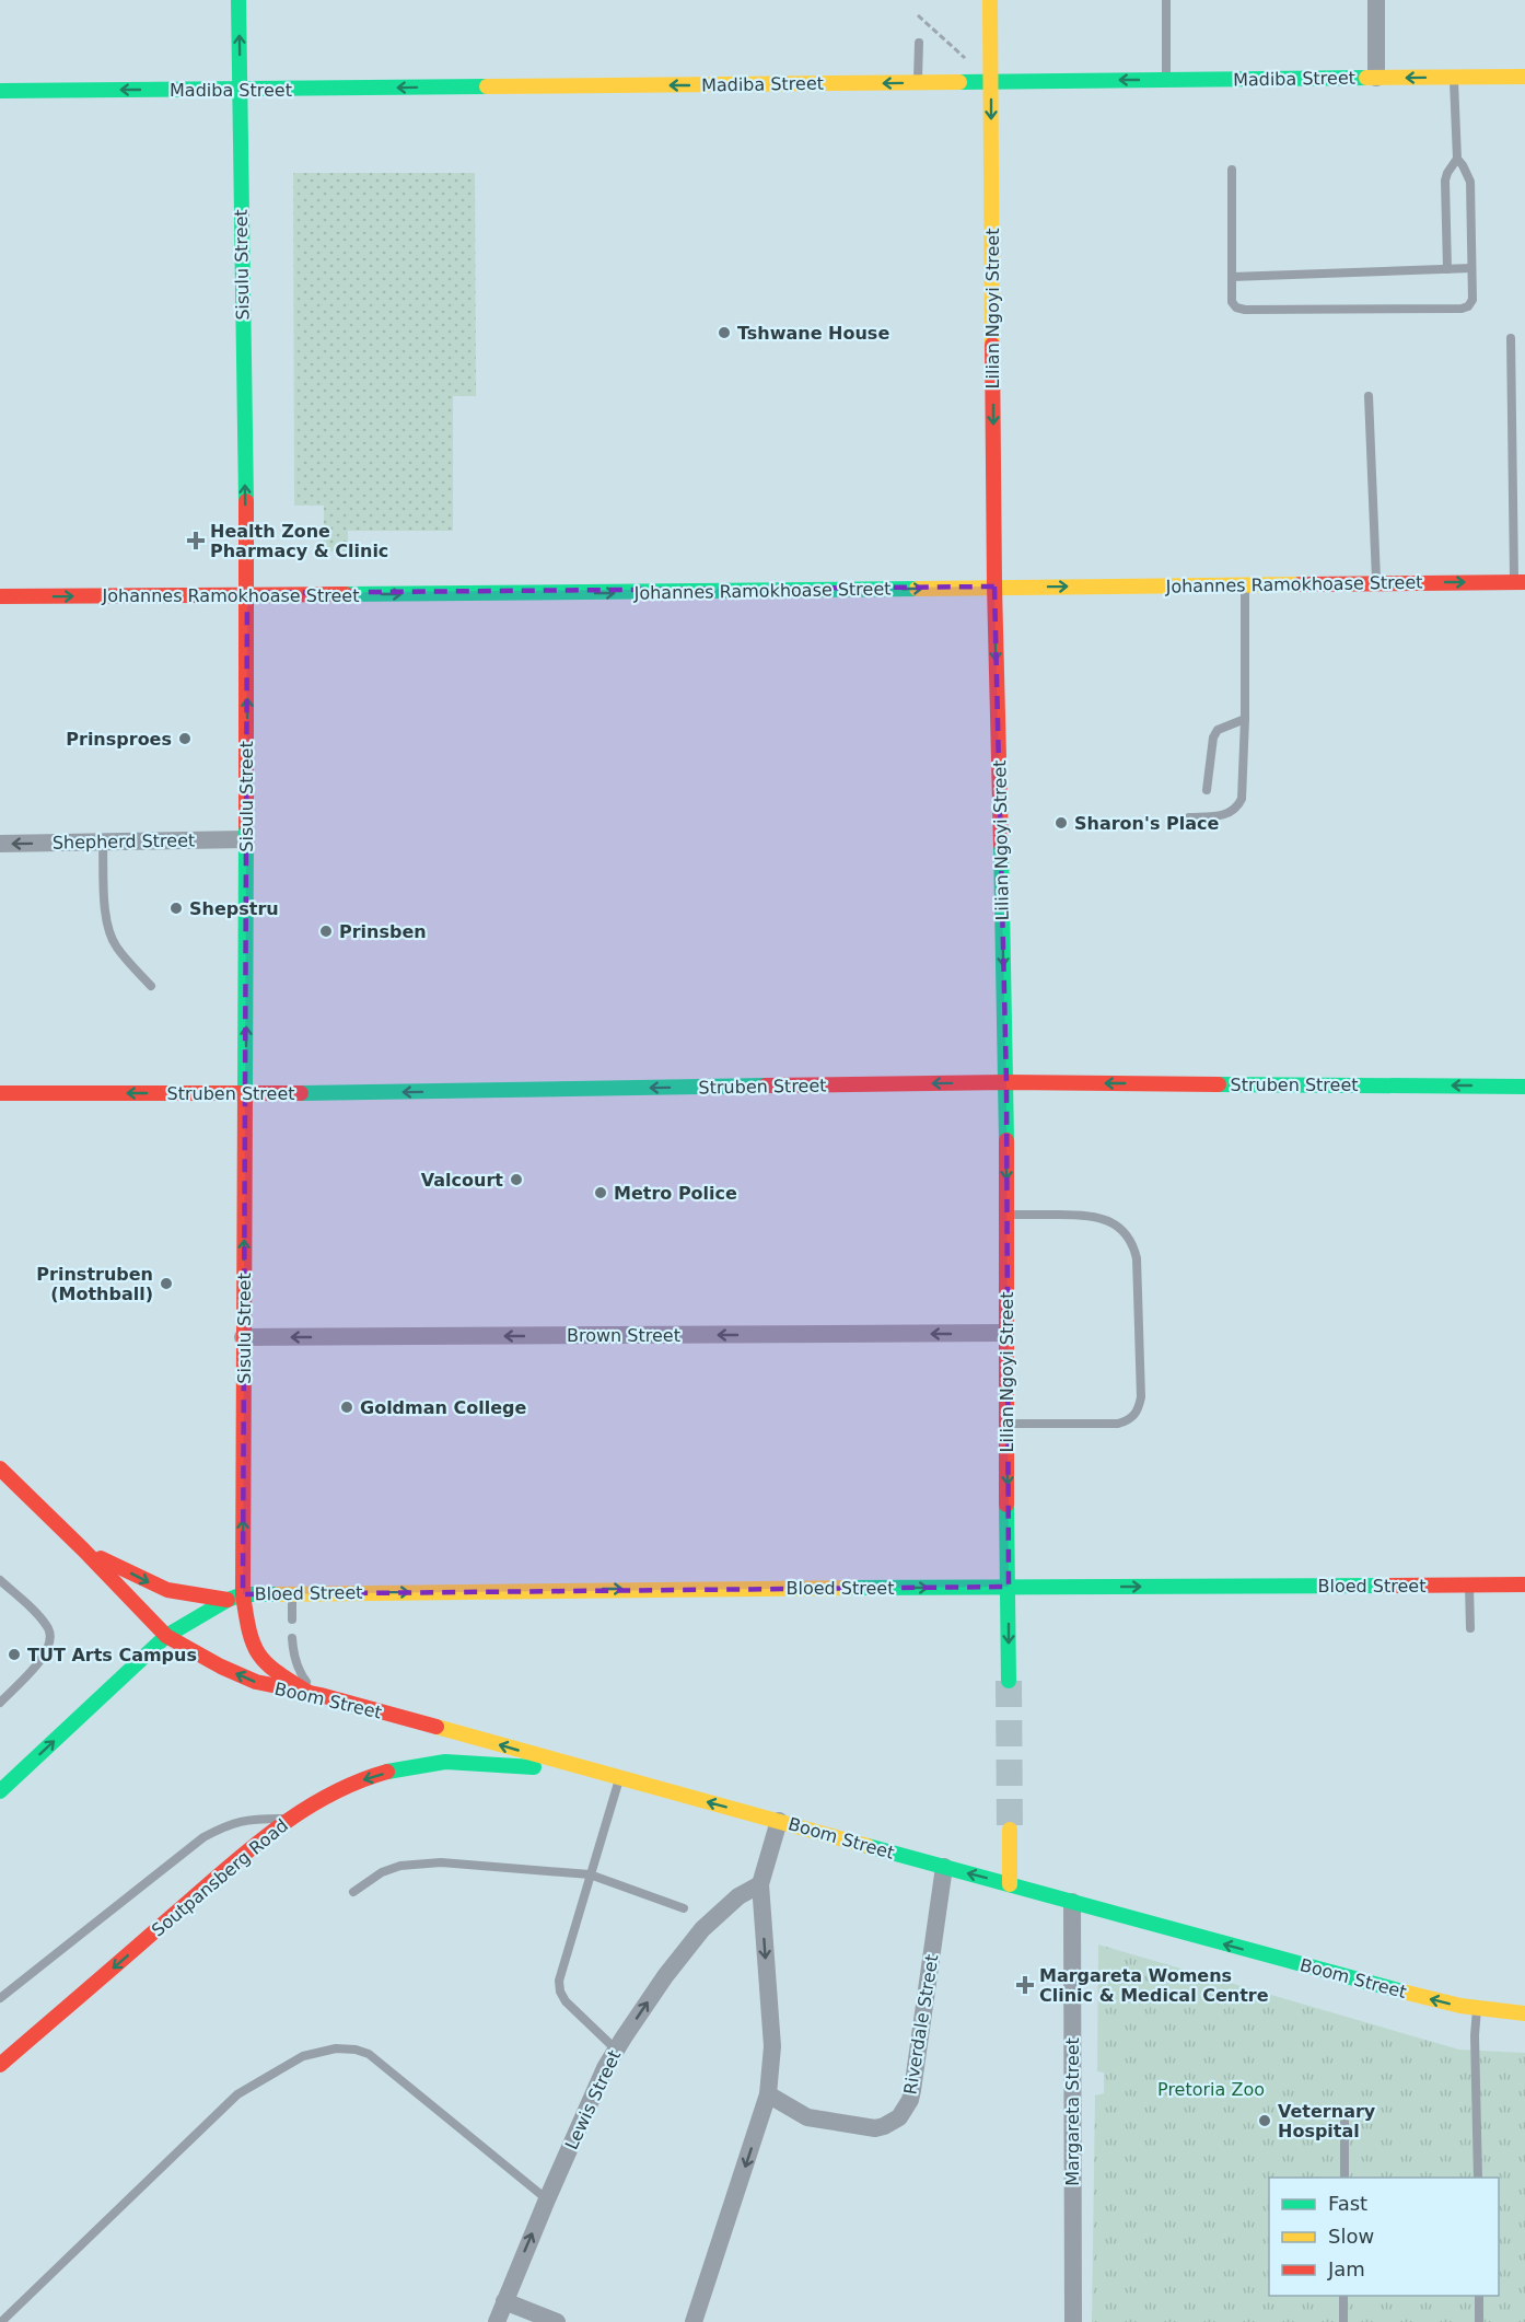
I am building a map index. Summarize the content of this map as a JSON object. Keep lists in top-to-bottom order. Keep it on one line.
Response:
{"streets":{"main road":["Madiba Street","Sisulu Street","Lilian Ngoyi Street","Johannes Ramokhoase Street","Struben Street","Bloed Street","Boom Street","Soutpansberg Road"],"street":["Shepherd Street","Brown Street","Riverdale Street","Lewis Street","Margareta Street"]},"crossings":[["Madiba Street","Sisulu Street"],["Madiba Street","Lilian Ngoyi Street"],["Sisulu Street","Johannes Ramokhoase Street"],["Sisulu Street","Shepherd Street"],["Sisulu Street","Struben Street"],["Sisulu Street","Brown Street"],["Sisulu Street","Bloed Street"],["Sisulu Street","Boom Street"],["Lilian Ngoyi Street","Johannes Ramokhoase Street"],["Lilian Ngoyi Street","Struben Street"],["Lilian Ngoyi Street","Brown Street"],["Lilian Ngoyi Street","Bloed Street"],["Bloed Street","Boom Street"],["Boom Street","Soutpansberg Road"],["Boom Street","Riverdale Street"],["Boom Street","Margareta Street"]],"one_way":["Madiba Street","Sisulu Street","Lilian Ngoyi Street","Johannes Ramokhoase Street","Shepherd Street","Struben Street","Brown Street","Bloed Street","Boom Street","Soutpansberg Road","Lewis Street"],"parks":["Pretoria Zoo"],"places":{"other":["Tshwane House","Prinsproes","Sharon's Place","Shepstru","Prinsben","Valcourt","Metro Police","Prinstruben (Mothball)","Goldman College","TUT Arts Campus","Veternary Hospital"],"health":["Health Zone Pharmacy & Clinic","Margareta Womens Clinic & Medical Centre"]},"legend":["Fast","Slow","Jam"]}
